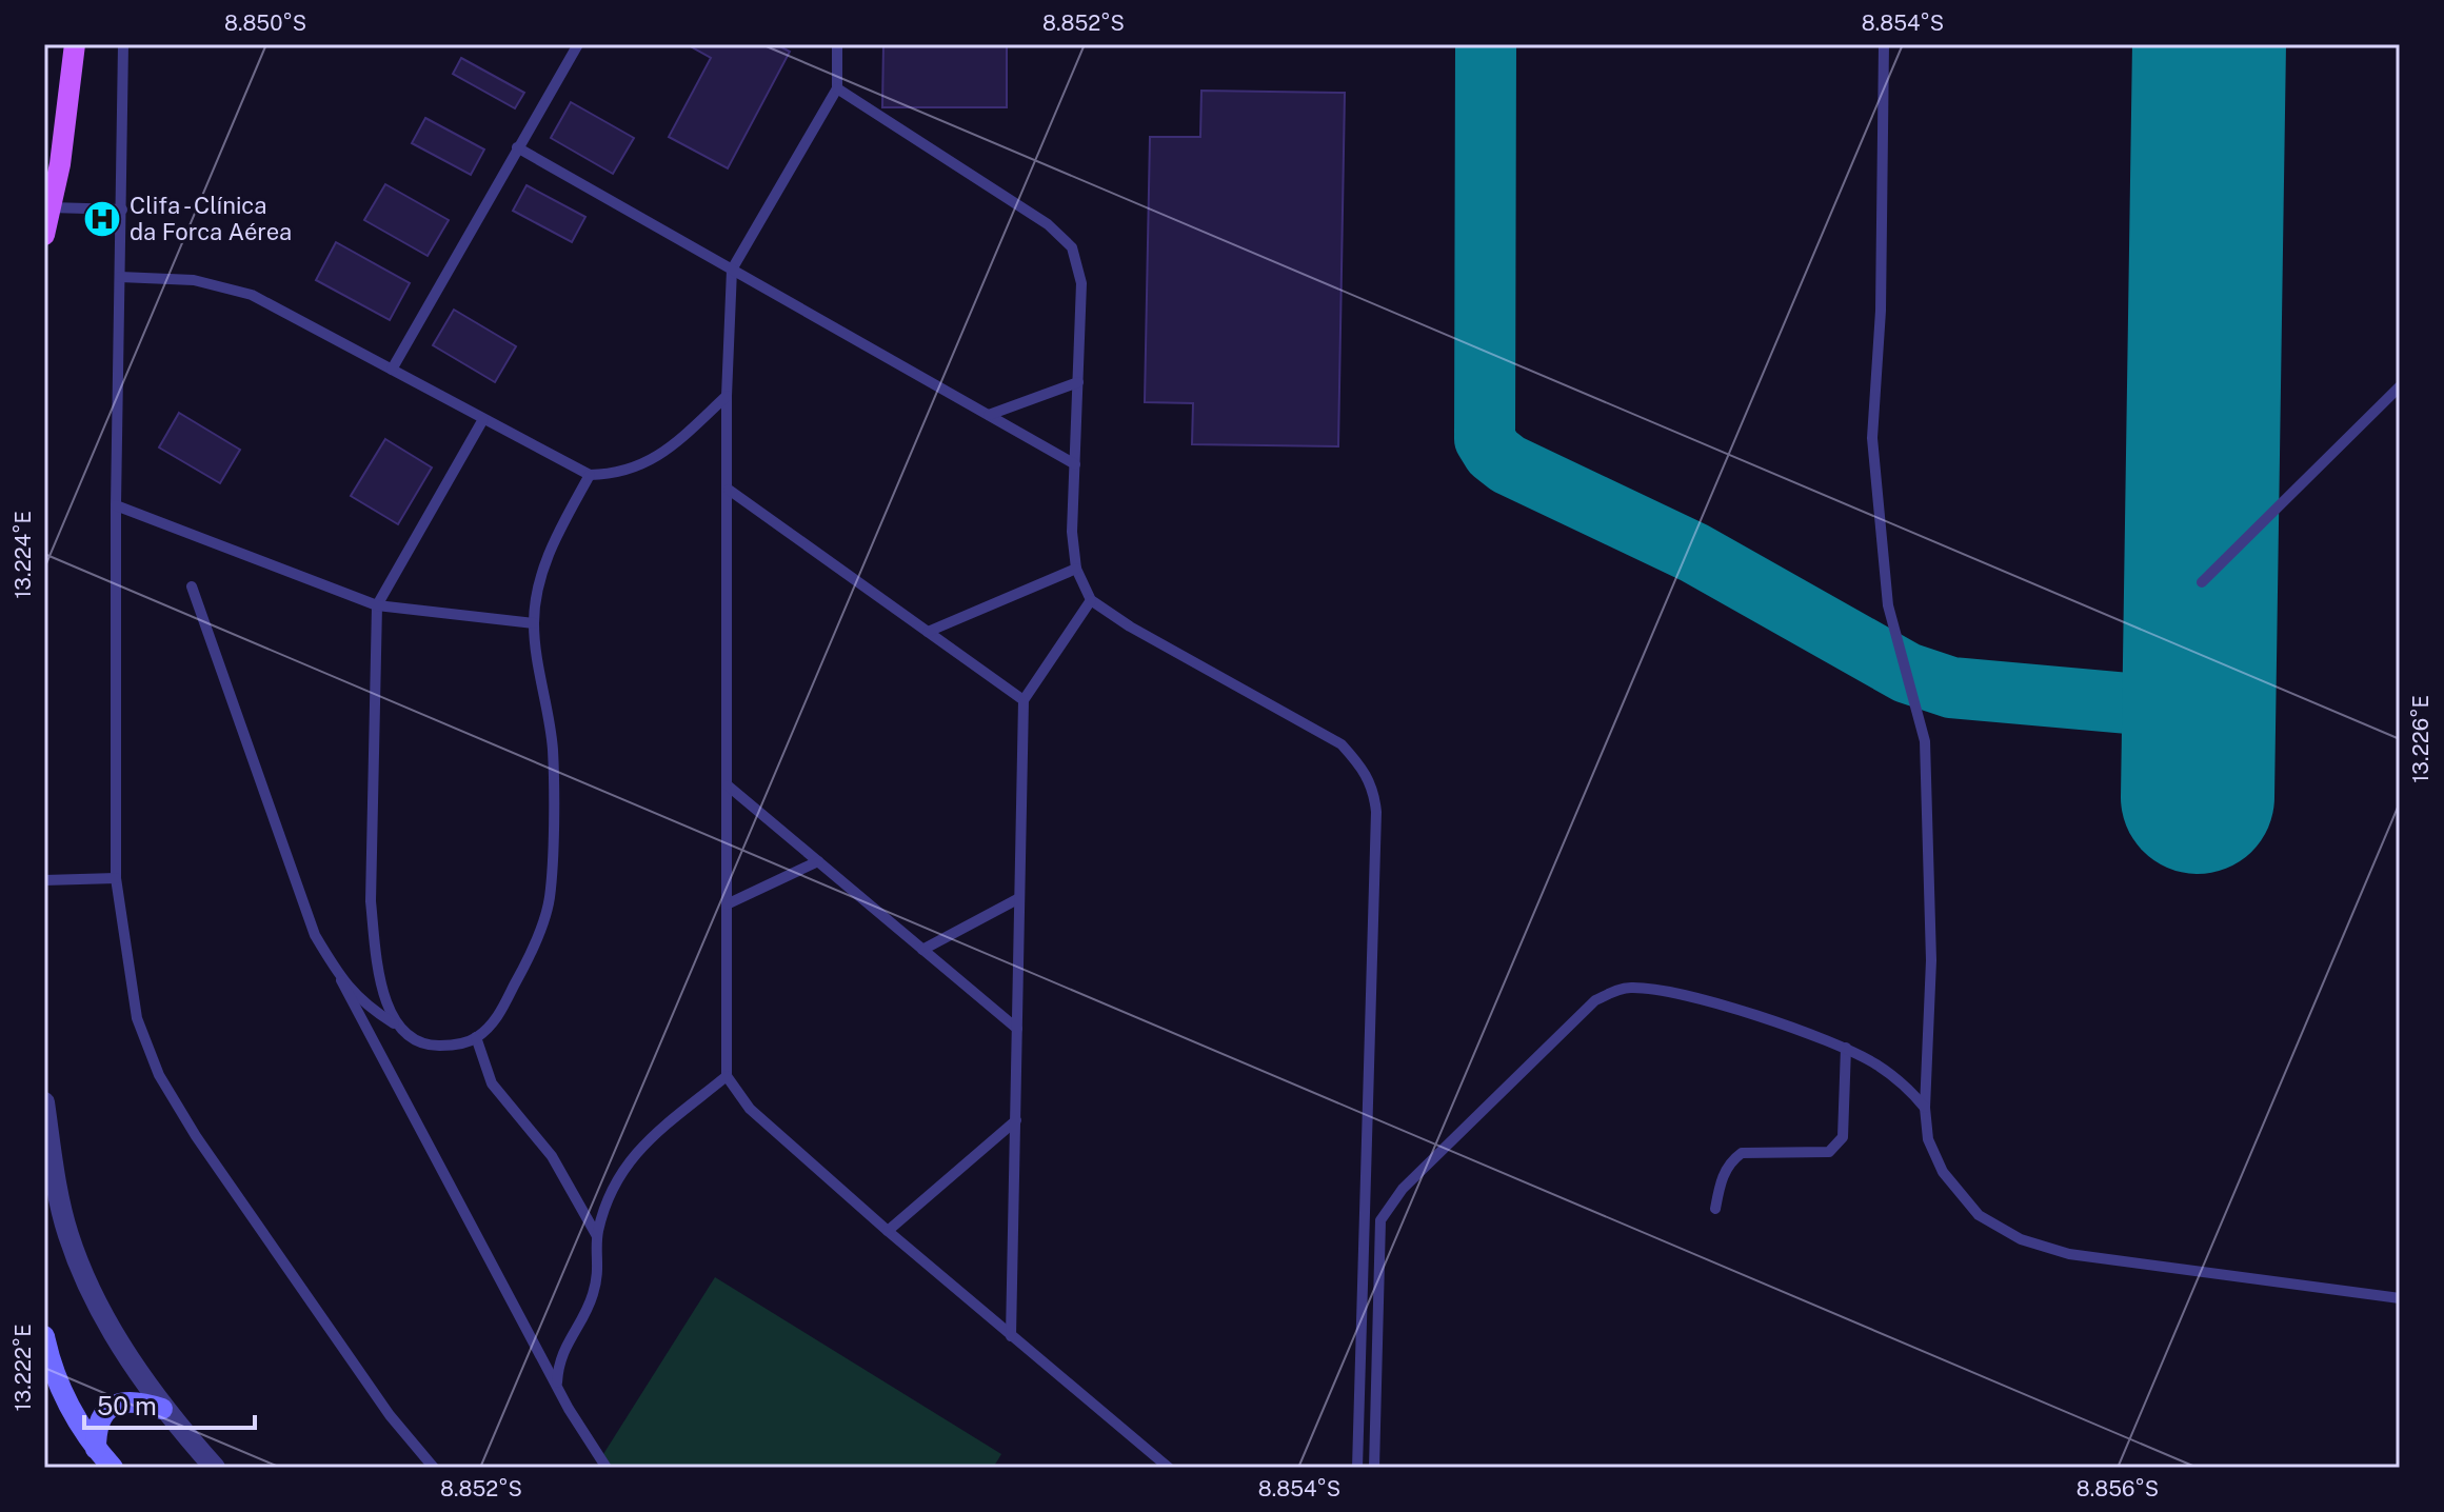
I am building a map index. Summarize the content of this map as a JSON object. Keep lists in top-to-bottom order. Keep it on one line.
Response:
{"places":{"hospital":["Clifa - Clínica da Forca Aérea"]},"scale_bar":"50 m","coordinates":["8.850°S","8.852°S","8.854°S","13.224°E","13.226°E","13.222°E","8.856°S"]}
